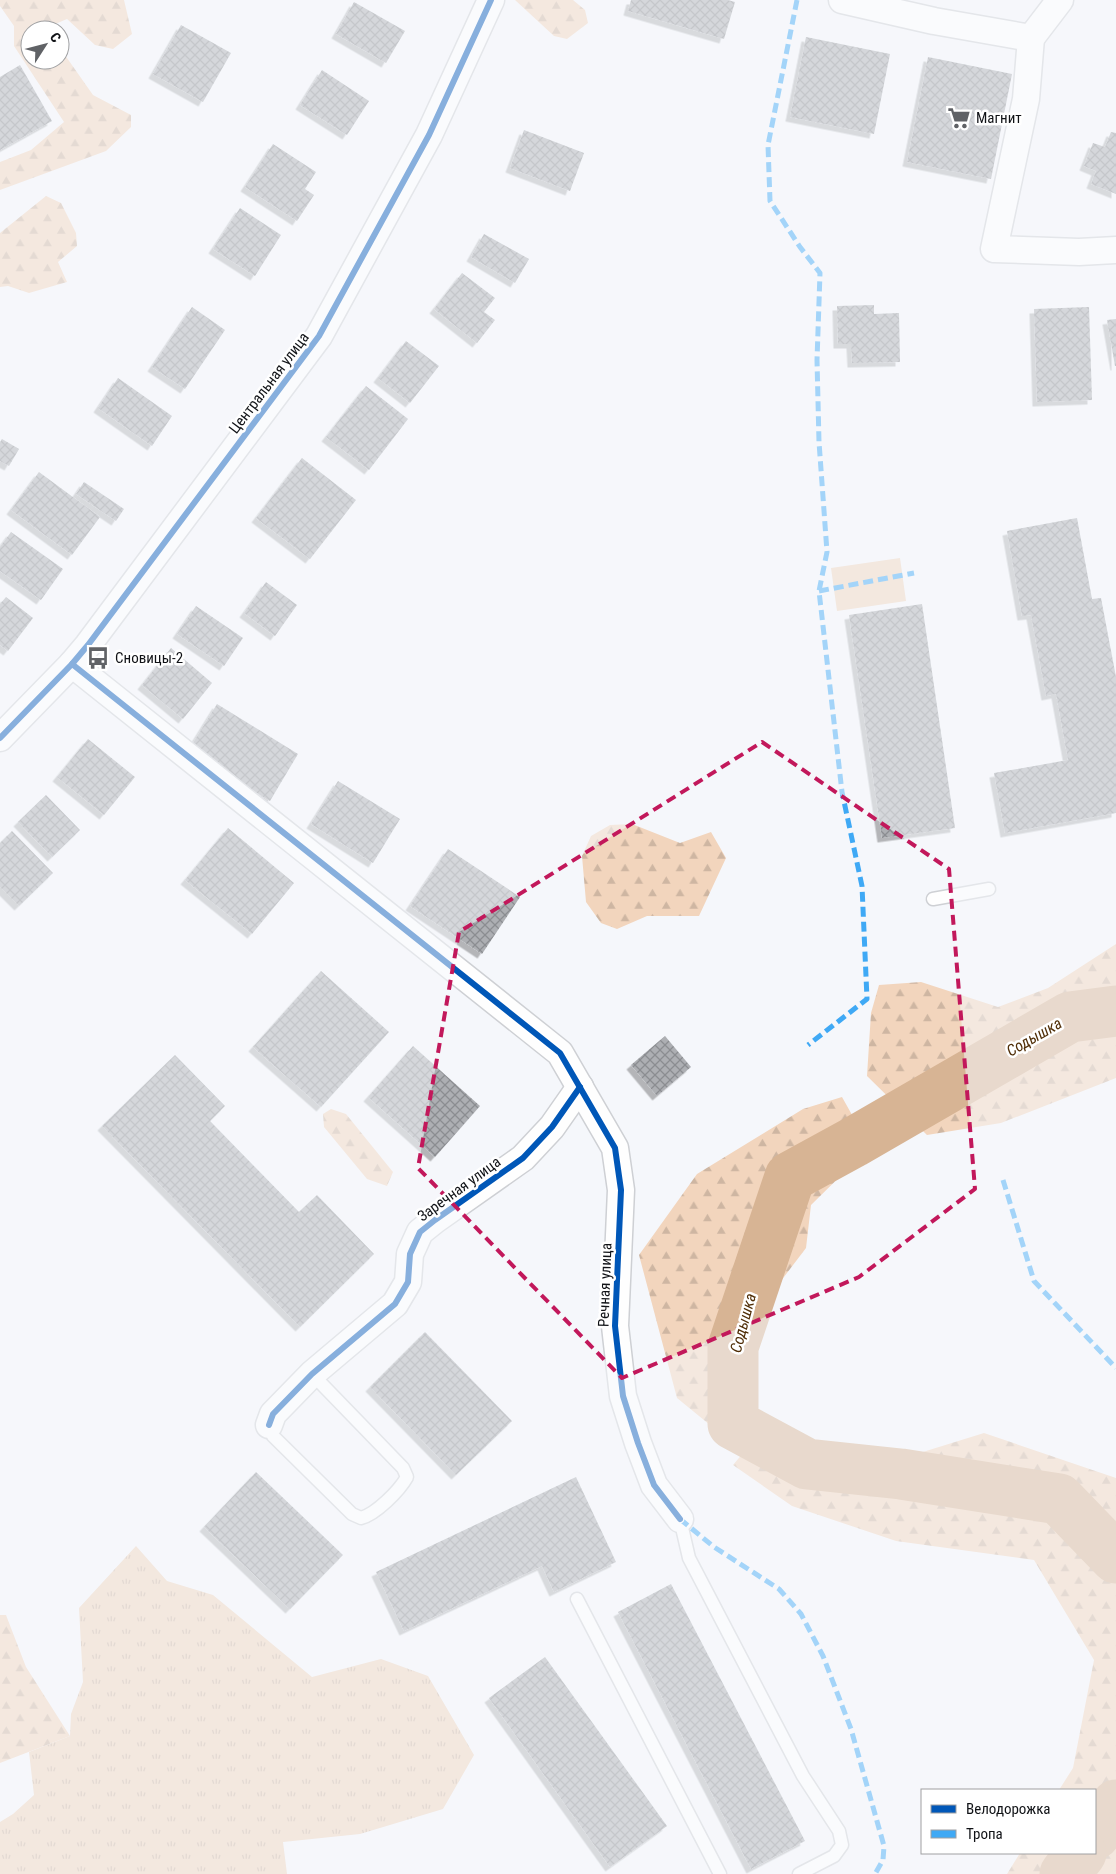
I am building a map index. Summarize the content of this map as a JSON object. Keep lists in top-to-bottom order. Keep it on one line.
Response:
{"streets":{"street":["Центральная улица","Заречная улица","Речная улица"]},"crossings":[["Центральная улица","Речная улица"],["Заречная улица","Речная улица"]],"water":["Содышка"],"places":{"supermarket":["Магнит"],"bus stop":["Сновицы-2"]},"legend":["Велодорожка","Тропа"],"north":"top right"}
